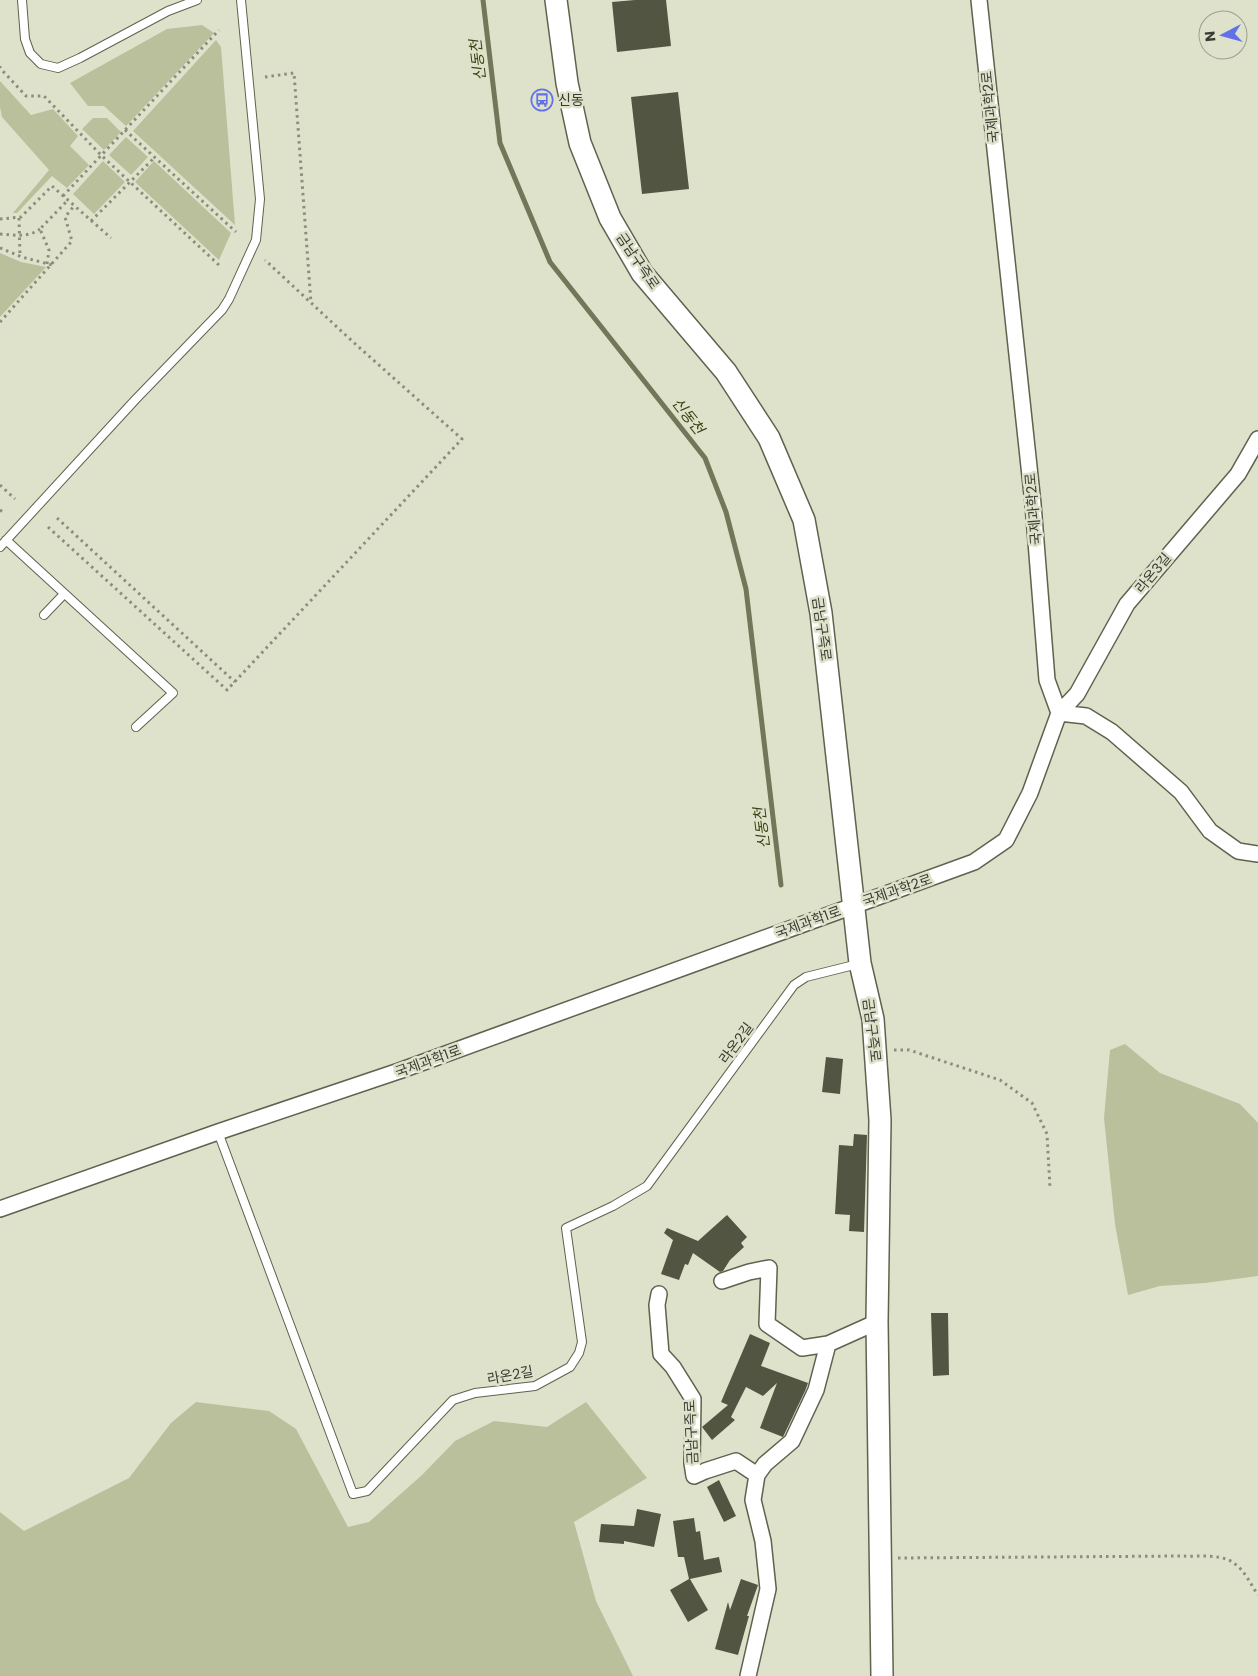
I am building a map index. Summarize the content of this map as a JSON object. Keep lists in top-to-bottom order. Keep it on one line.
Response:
{"streets":{"main road":["금남구즉로"],"street":["국제과학2로","라온3길","국제과학1로"],"lane":["라온2길"]},"crossings":[["국제과학2로","금남구즉로"],["국제과학2로","라온3길"],["국제과학2로","국제과학1로"],["금남구즉로","국제과학1로"],["금남구즉로","라온2길"],["국제과학1로","라온2길"]],"water":["신동천"],"places":{"bus stop":["신동"]},"north":"left"}
